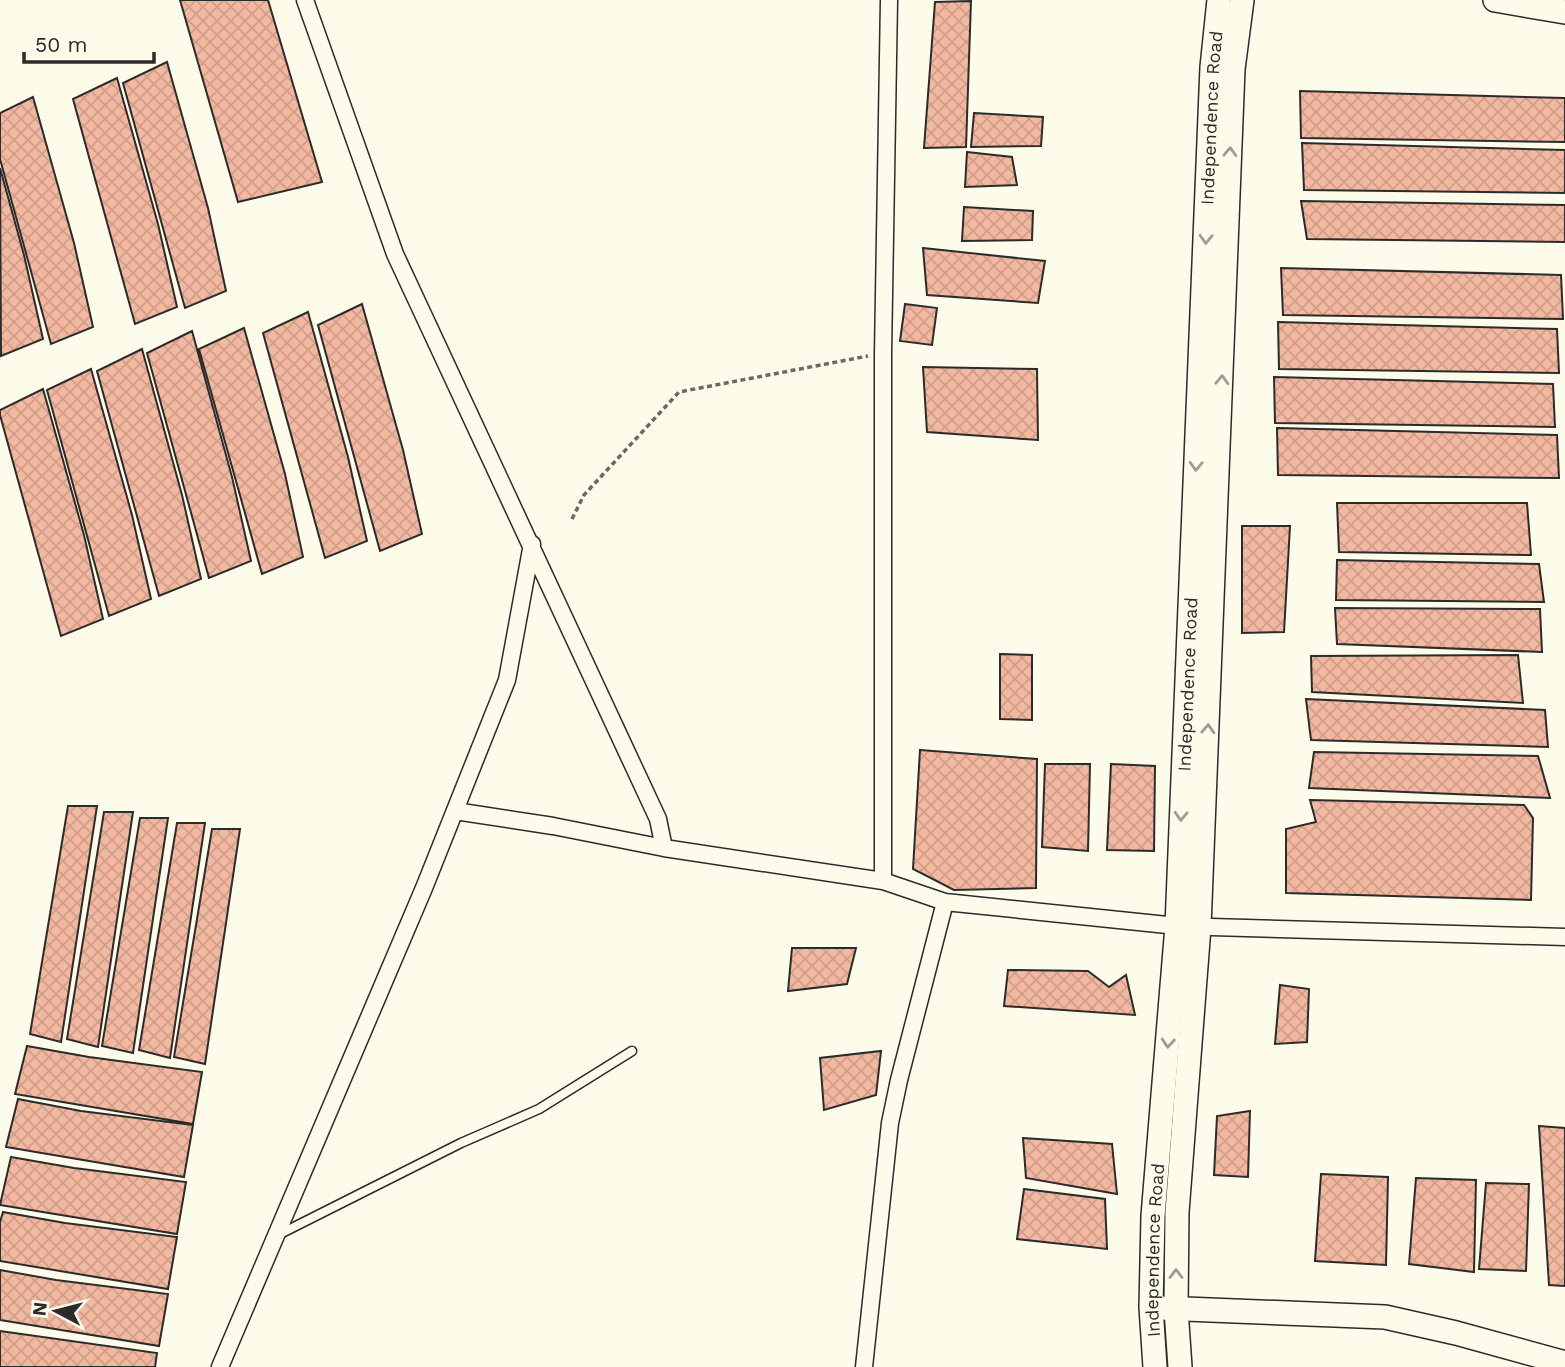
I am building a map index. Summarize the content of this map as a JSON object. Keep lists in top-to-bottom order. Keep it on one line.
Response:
{"streets":{"main road":["Independence Road"]},"scale_bar":"50 m","north":"left"}
